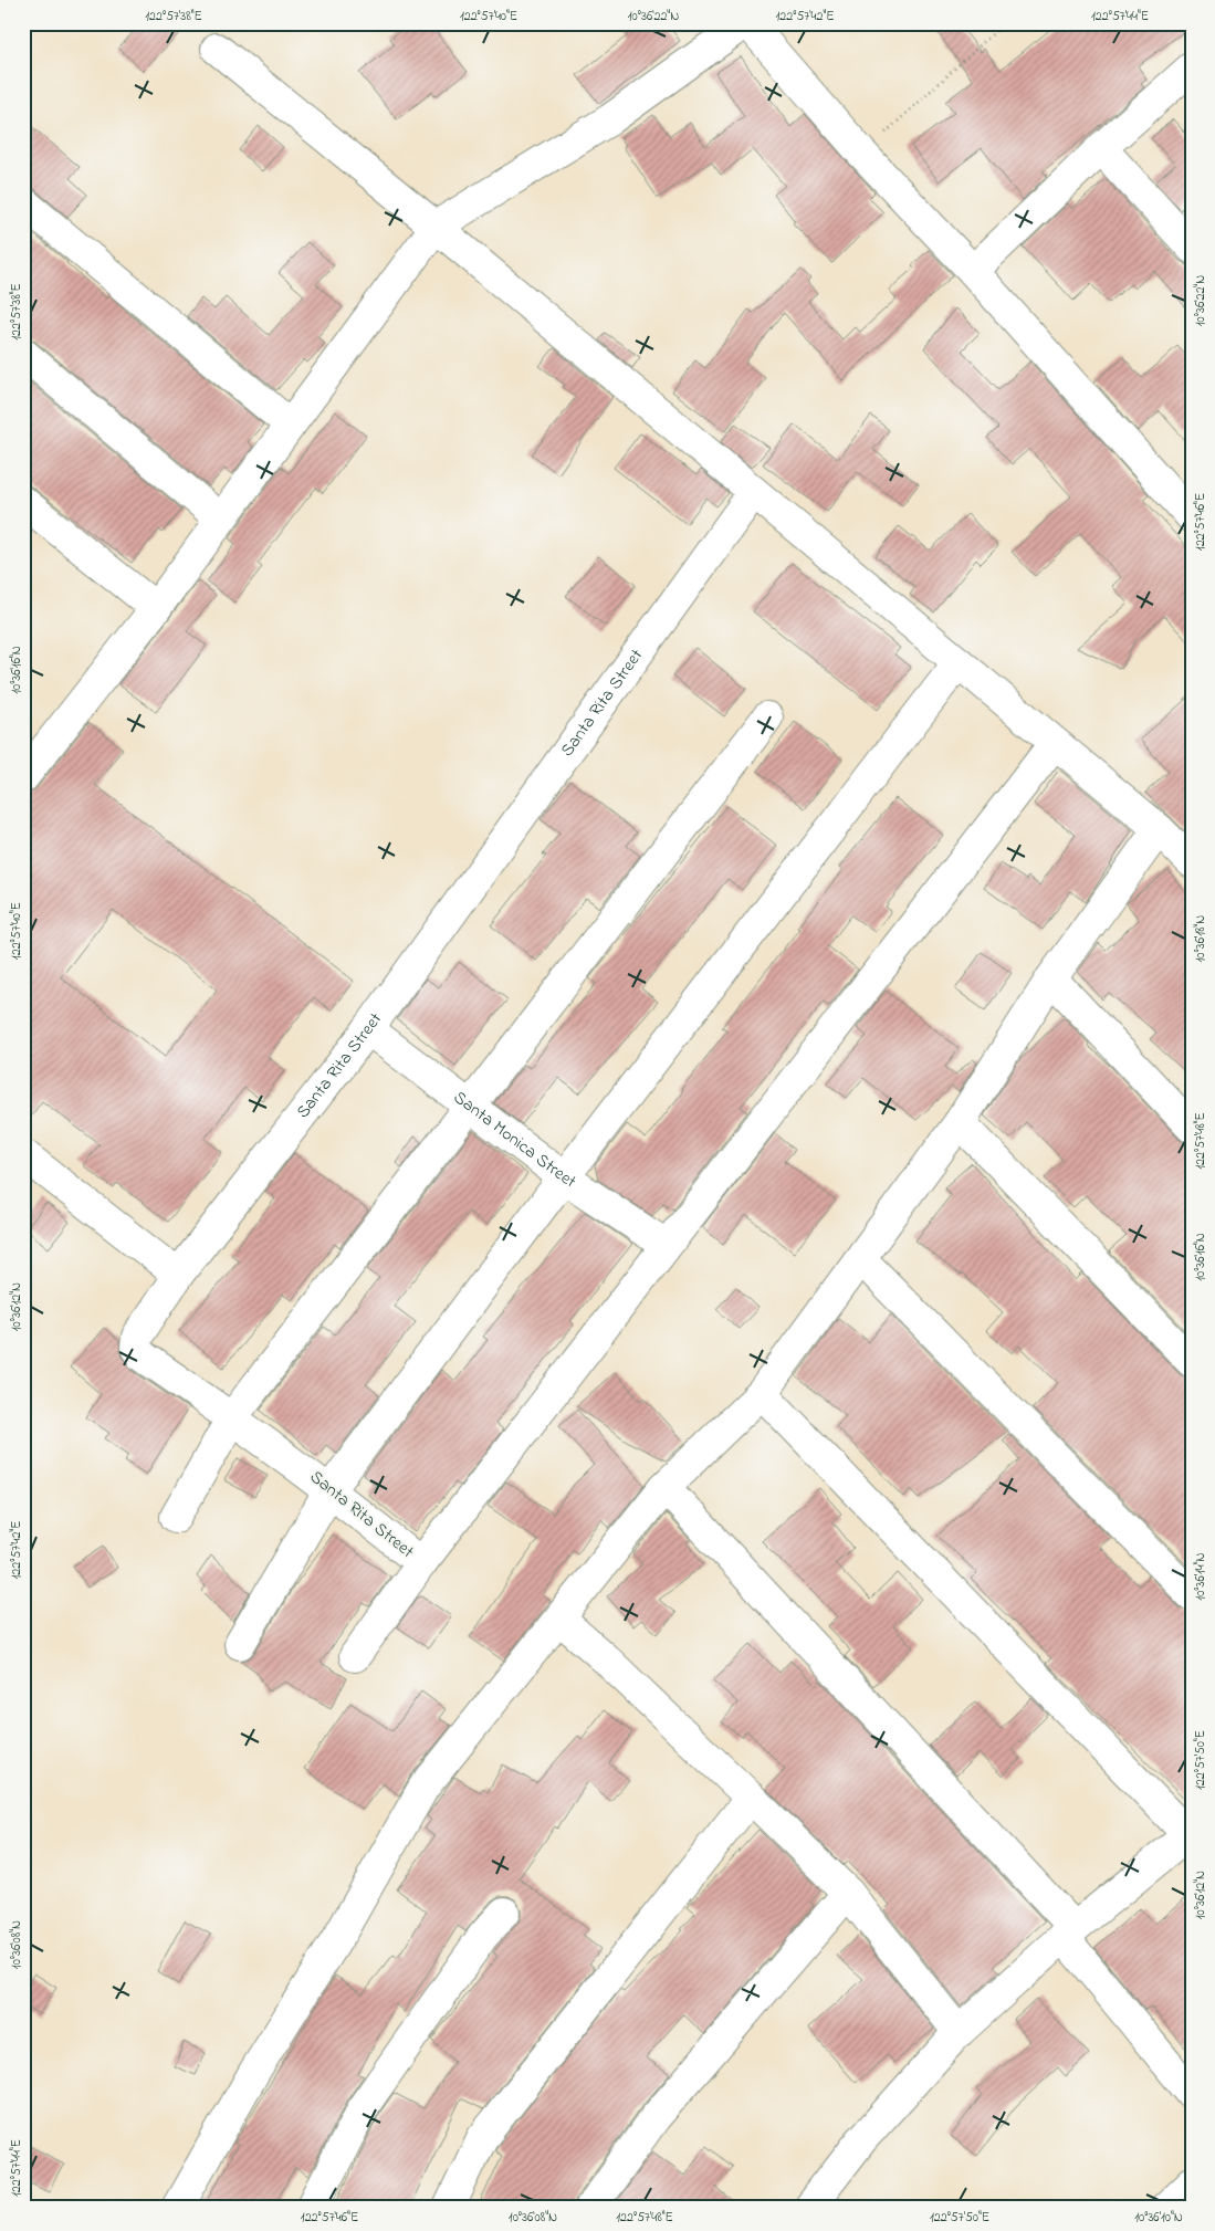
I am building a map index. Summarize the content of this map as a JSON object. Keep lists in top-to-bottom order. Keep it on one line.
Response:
{"streets":{"street":["Santa Rita Street","Santa Monica Street"]},"crossings":[["Santa Rita Street","Santa Monica Street"]],"coordinates":["122°57'38\"E","122°57'40\"E","10°36'22\"N","122°57'42\"E","122°57'44\"E","122°57'46\"E","10°36'16\"N","10°36'18\"N","122°57'48\"E","10°36'12\"N","10°36'14\"N","122°57'50\"E","10°36'08\"N","10°36'10\"N"]}
